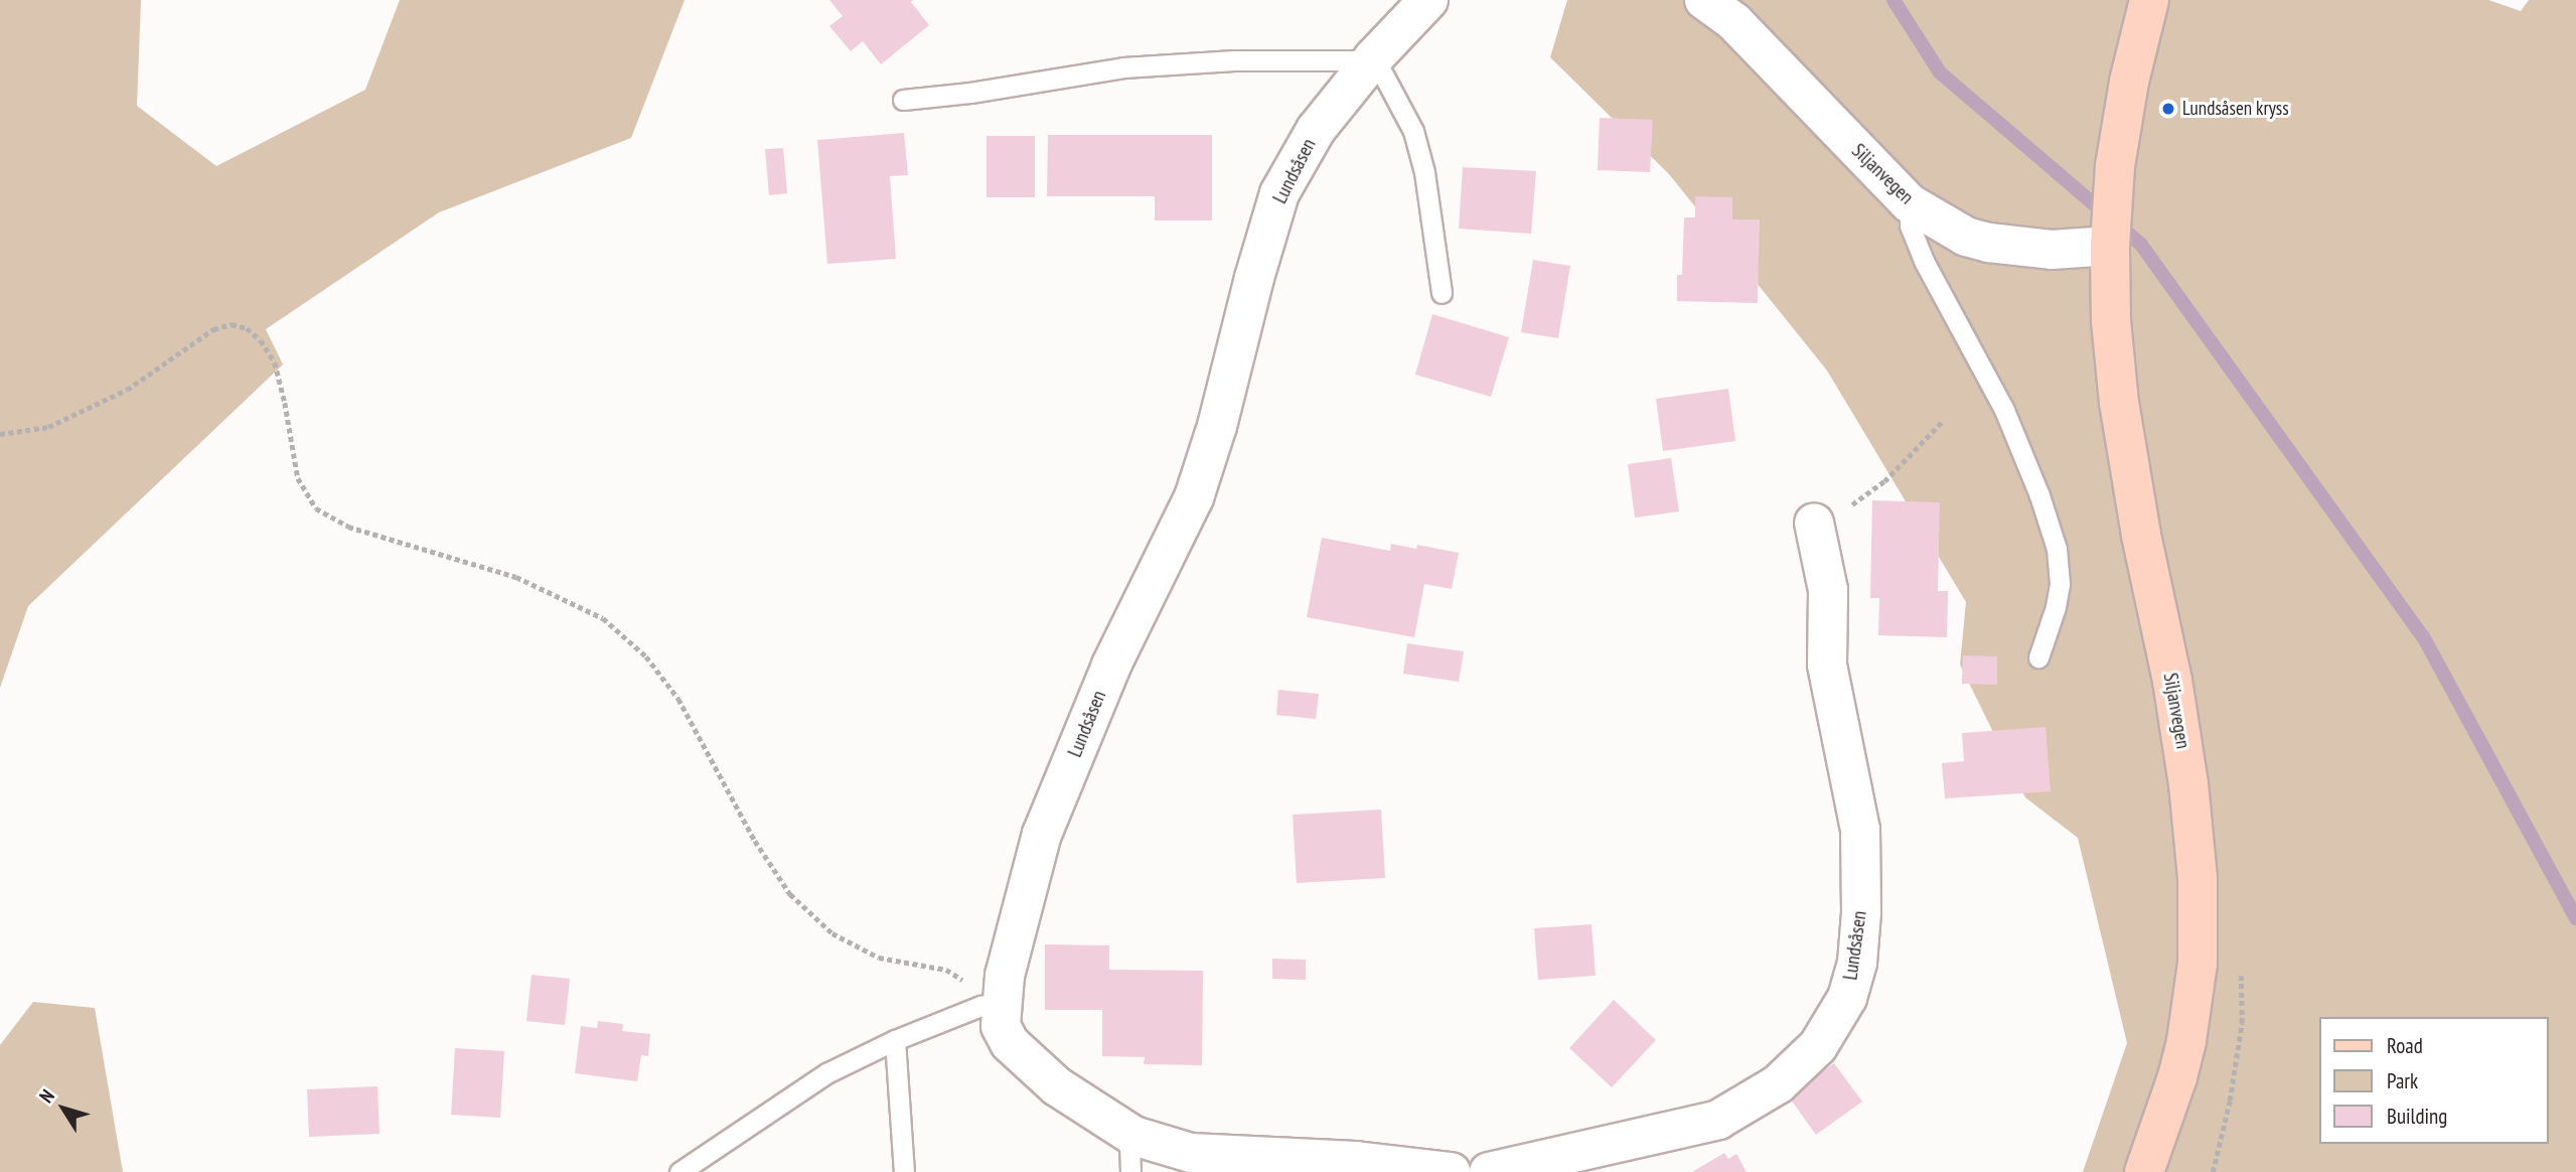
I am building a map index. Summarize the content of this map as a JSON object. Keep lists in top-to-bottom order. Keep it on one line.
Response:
{"streets":{"main road":["Siljanvegen"],"street":["Lundsåsen"]},"places":["Lundsåsen kryss"],"legend":["Road","Park","Building"],"north":"top left"}
